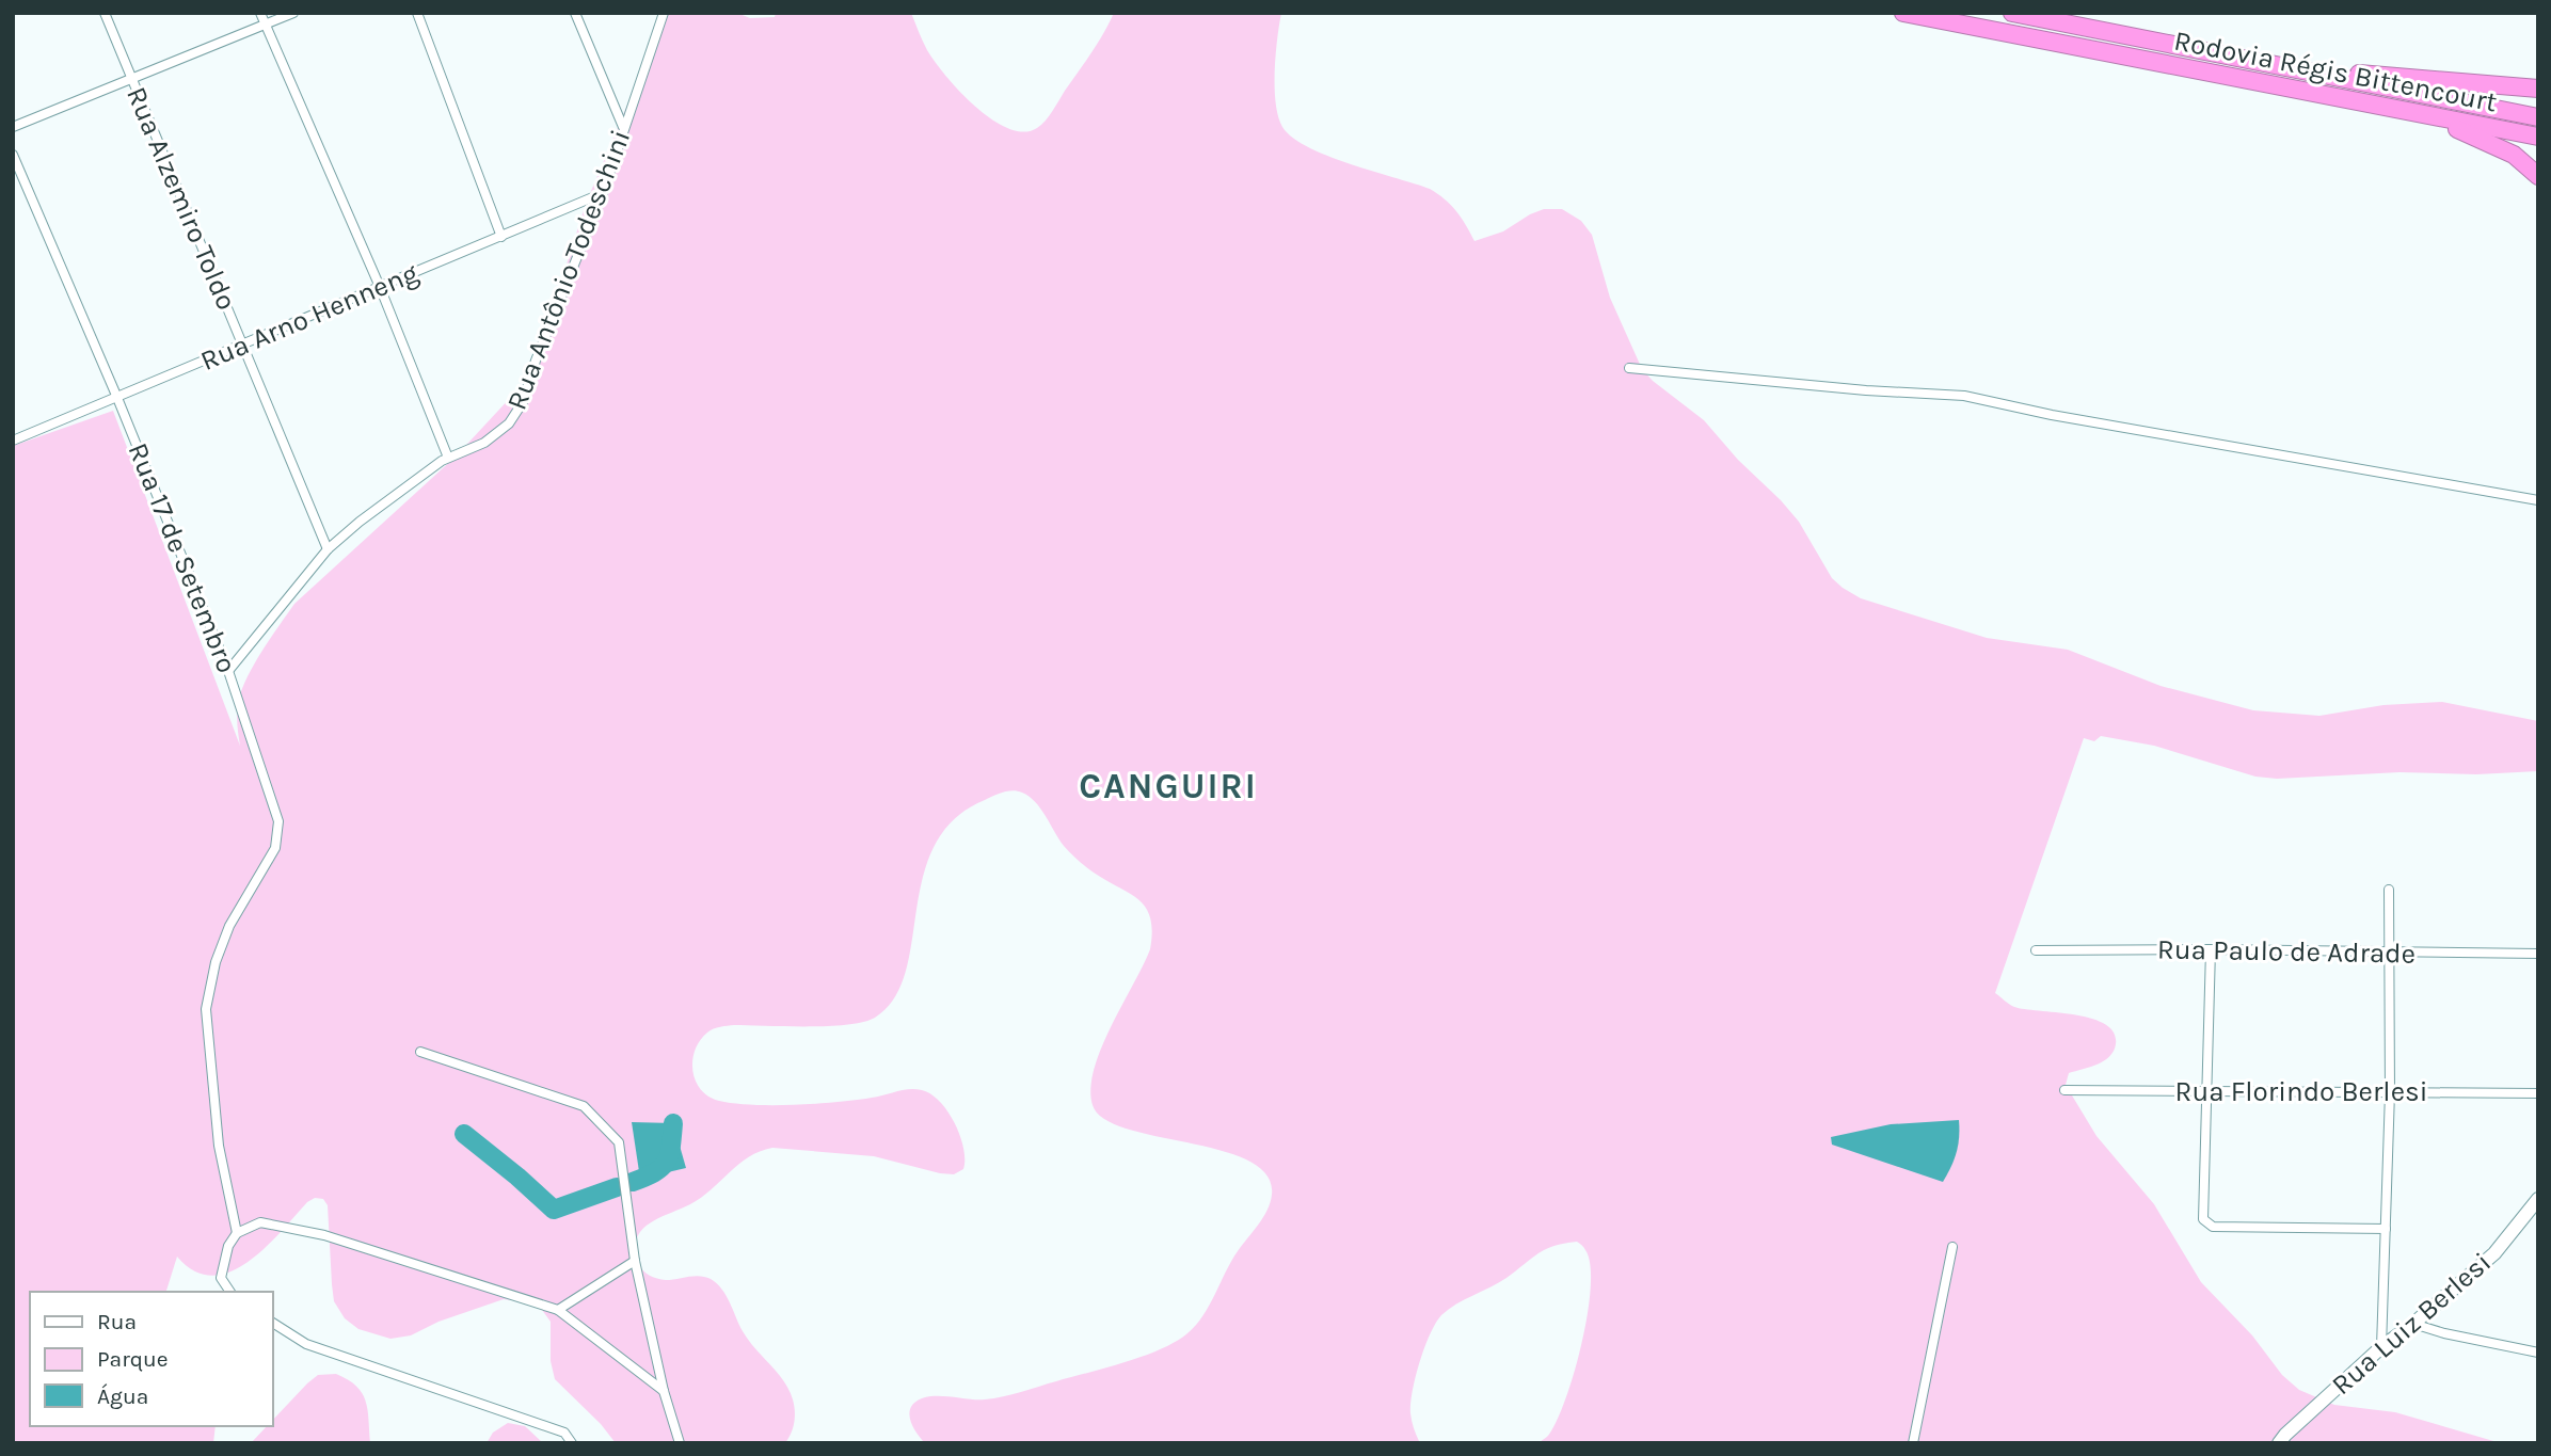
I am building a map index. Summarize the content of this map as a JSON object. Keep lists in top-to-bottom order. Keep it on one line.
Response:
{"streets":{"highway":["Rodovia Régis Bittencourt"],"street":["Rua Alzemiro Toldo","Rua Antônio Todeschini","Rua Arno Henneng","Rua 17 de Setembro","Rua Paulo de Adrade","Rua Florindo Berlesi","Rua Luiz Berlesi"]},"crossings":[["Rua Alzemiro Toldo","Rua Antônio Todeschini"],["Rua Alzemiro Toldo","Rua Arno Henneng"],["Rua Antônio Todeschini","Rua Arno Henneng"],["Rua Antônio Todeschini","Rua 17 de Setembro"],["Rua Arno Henneng","Rua 17 de Setembro"]],"districts":["CANGUIRI"],"legend":["Rua","Parque","Água"]}
